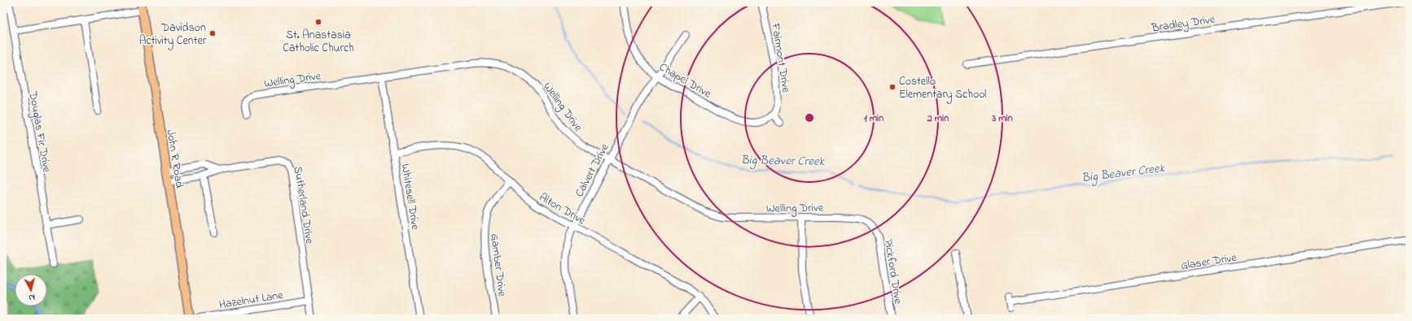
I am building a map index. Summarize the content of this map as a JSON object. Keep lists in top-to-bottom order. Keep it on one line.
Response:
{"streets":{"main road":["John R Road"],"street":["Bradley Drive","Fairmont Drive","Welling Drive","Chapel Drive","Douglas Fir Drive","Calvert Drive","Whitesell Drive","Sutherland Drive","Alton Drive","Glaser Drive","Gamber Drive","Pickford Drive","Hazelnut Lane"]},"crossings":[["Fairmont Drive","Chapel Drive"],["Welling Drive","Calvert Drive"],["Welling Drive","Whitesell Drive"],["Welling Drive","Pickford Drive"],["Chapel Drive","Calvert Drive"],["John R Road","Sutherland Drive"],["Calvert Drive","Alton Drive"],["Whitesell Drive","Alton Drive"],["Sutherland Drive","Hazelnut Lane"],["Alton Drive","Gamber Drive"]],"water":["Big Beaver Creek"],"places":["St. Anastasia Catholic Church","Davidson Activity Center","Costello Elementary School"],"north":"bottom","rings":["1 min","2 min","3 min"]}
